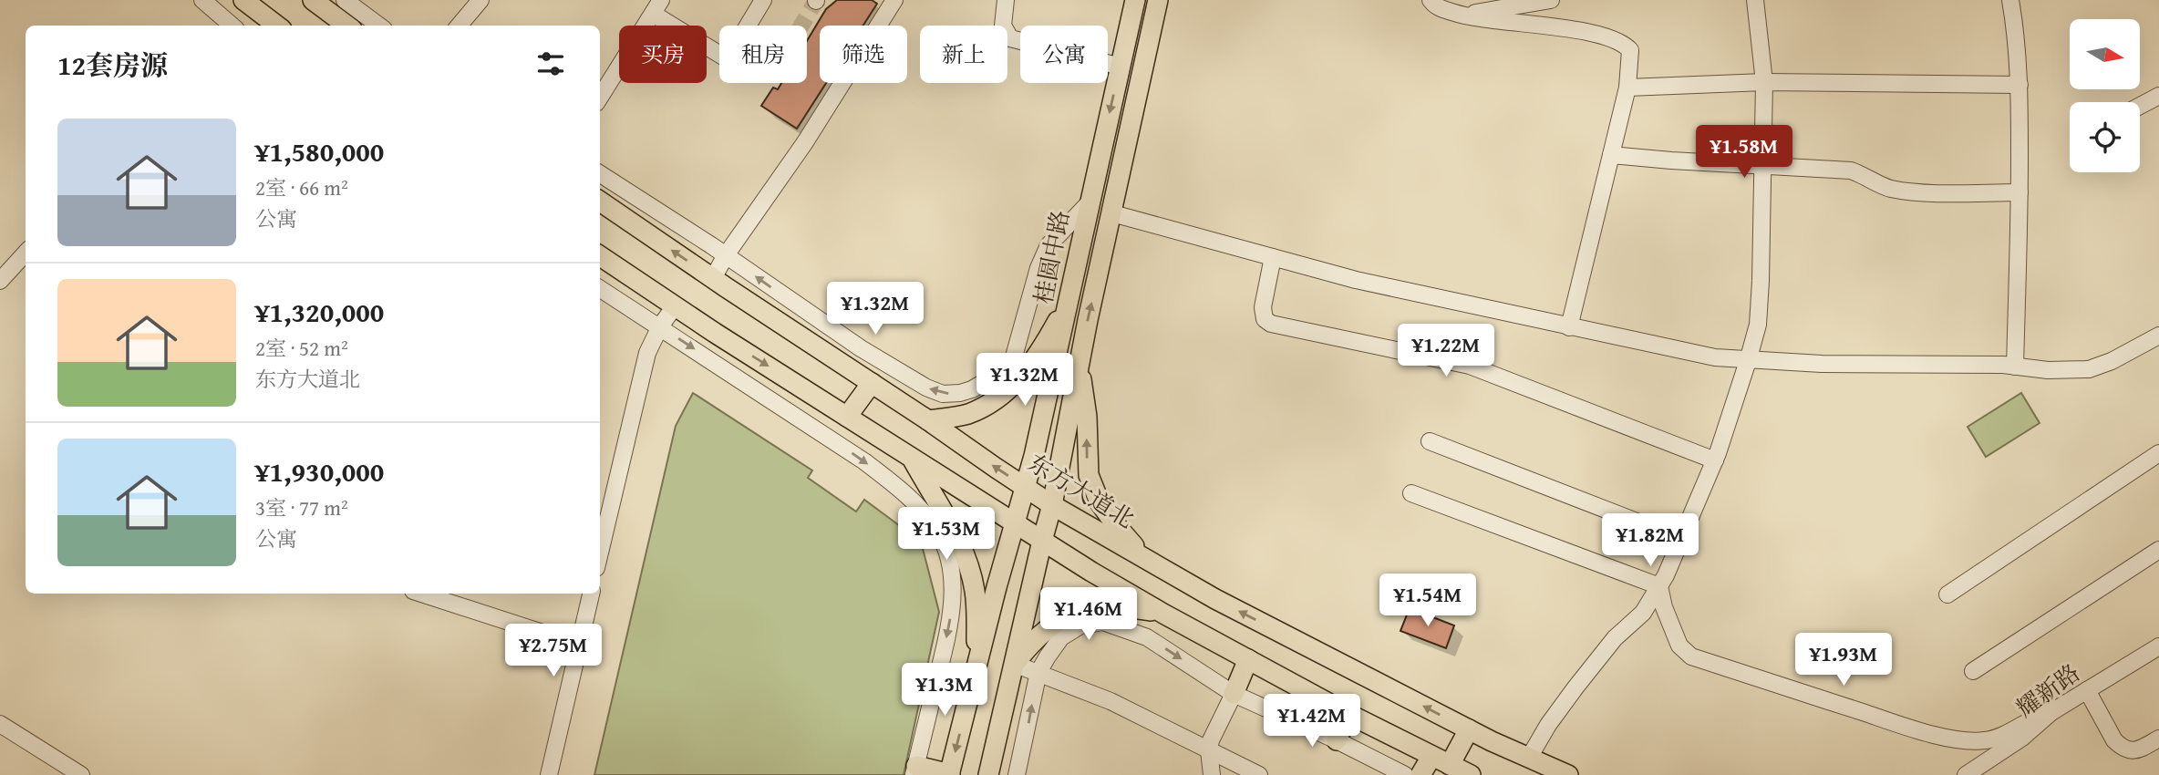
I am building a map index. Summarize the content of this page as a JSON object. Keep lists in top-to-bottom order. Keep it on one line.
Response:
{"streets":{"main road":["桂圆中路","东方大道北"],"street":["耀新路"]},"crossings":[["桂圆中路","东方大道北"]],"north":"right","page":{"chip":["买房","租房","筛选","新上","公寓"],"heading":"12套房源","list":[{"name":"¥1,580,000","note":"2室 · 66 m² · 公寓"},{"name":"¥1,320,000","note":"2室 · 52 m² · 东方大道北"},{"name":"¥1,930,000","note":"3室 · 77 m² · 公寓"}],"price":["¥1.58M","¥1.32M","¥1.22M","¥1.32M","¥1.53M","¥1.82M","¥1.54M","¥1.46M","¥2.75M","¥1.93M","¥1.3M","¥1.42M"]}}
